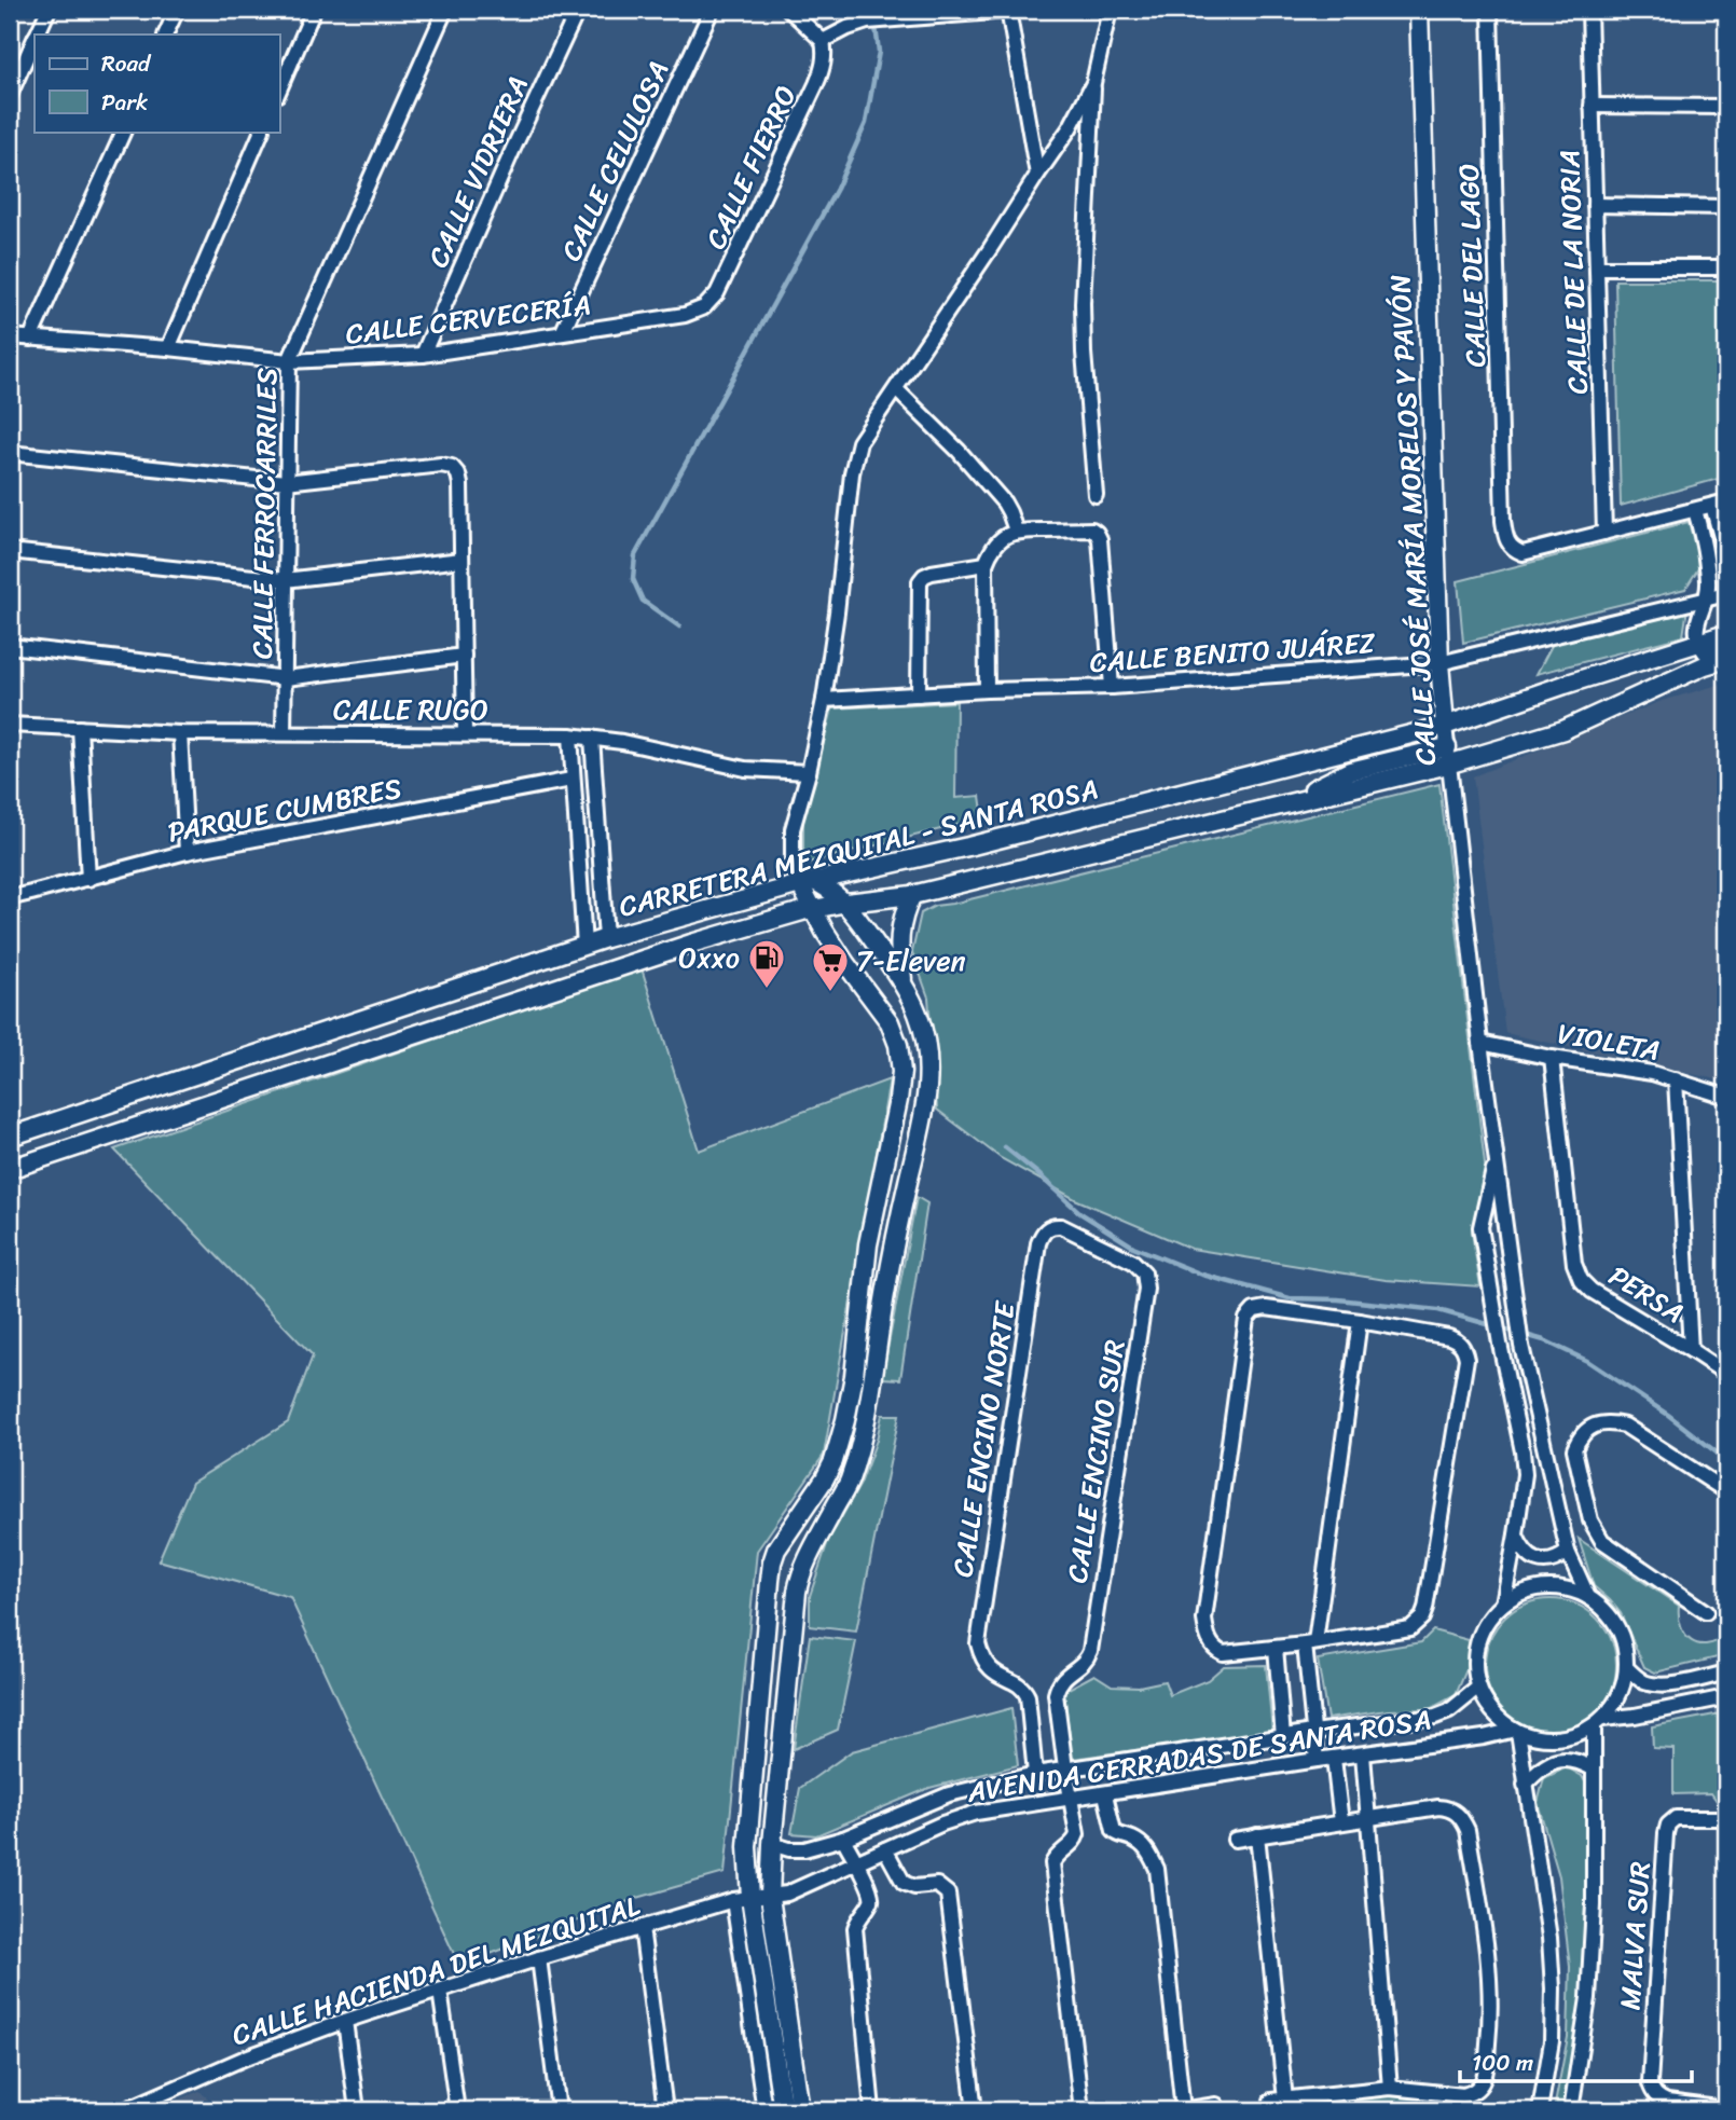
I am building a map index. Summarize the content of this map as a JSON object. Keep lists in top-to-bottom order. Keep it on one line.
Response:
{"streets":{"main road":["CALLE JOSÉ MARÍA MORELOS Y PAVÓN","CARRETERA MEZQUITAL - SANTA ROSA"],"street":["CALLE CELULOSA","CALLE FIERRO","CALLE VIDRIERA","CALLE DEL LAGO","CALLE DE LA NORIA","CALLE CERVECERÍA","CALLE FERROCARRILES","CALLE BENITO JUÁREZ","CALLE RUGO","PARQUE CUMBRES","VIOLETA","PERSA","CALLE ENCINO NORTE","CALLE ENCINO SUR","AVENIDA CERRADAS DE SANTA ROSA","MALVA SUR","CALLE HACIENDA DEL MEZQUITAL"]},"crossings":[["CALLE CELULOSA","CALLE CERVECERÍA"],["CALLE FIERRO","CALLE CERVECERÍA"],["CALLE VIDRIERA","CALLE CERVECERÍA"],["CALLE DEL LAGO","CALLE DE LA NORIA"],["CALLE CERVECERÍA","CALLE FERROCARRILES"],["CALLE FERROCARRILES","CALLE RUGO"],["CALLE JOSÉ MARÍA MORELOS Y PAVÓN","CALLE BENITO JUÁREZ"],["CALLE JOSÉ MARÍA MORELOS Y PAVÓN","CARRETERA MEZQUITAL - SANTA ROSA"],["CALLE JOSÉ MARÍA MORELOS Y PAVÓN","VIOLETA"],["CALLE JOSÉ MARÍA MORELOS Y PAVÓN","AVENIDA CERRADAS DE SANTA ROSA"],["VIOLETA","PERSA"],["CALLE ENCINO NORTE","CALLE ENCINO SUR"],["CALLE ENCINO NORTE","AVENIDA CERRADAS DE SANTA ROSA"],["CALLE ENCINO SUR","AVENIDA CERRADAS DE SANTA ROSA"],["AVENIDA CERRADAS DE SANTA ROSA","CALLE HACIENDA DEL MEZQUITAL"]],"places":{"fuel station":["Oxxo"],"supermarket":["7-Eleven"]},"legend":["Road","Park"],"scale_bar":"100 m"}
